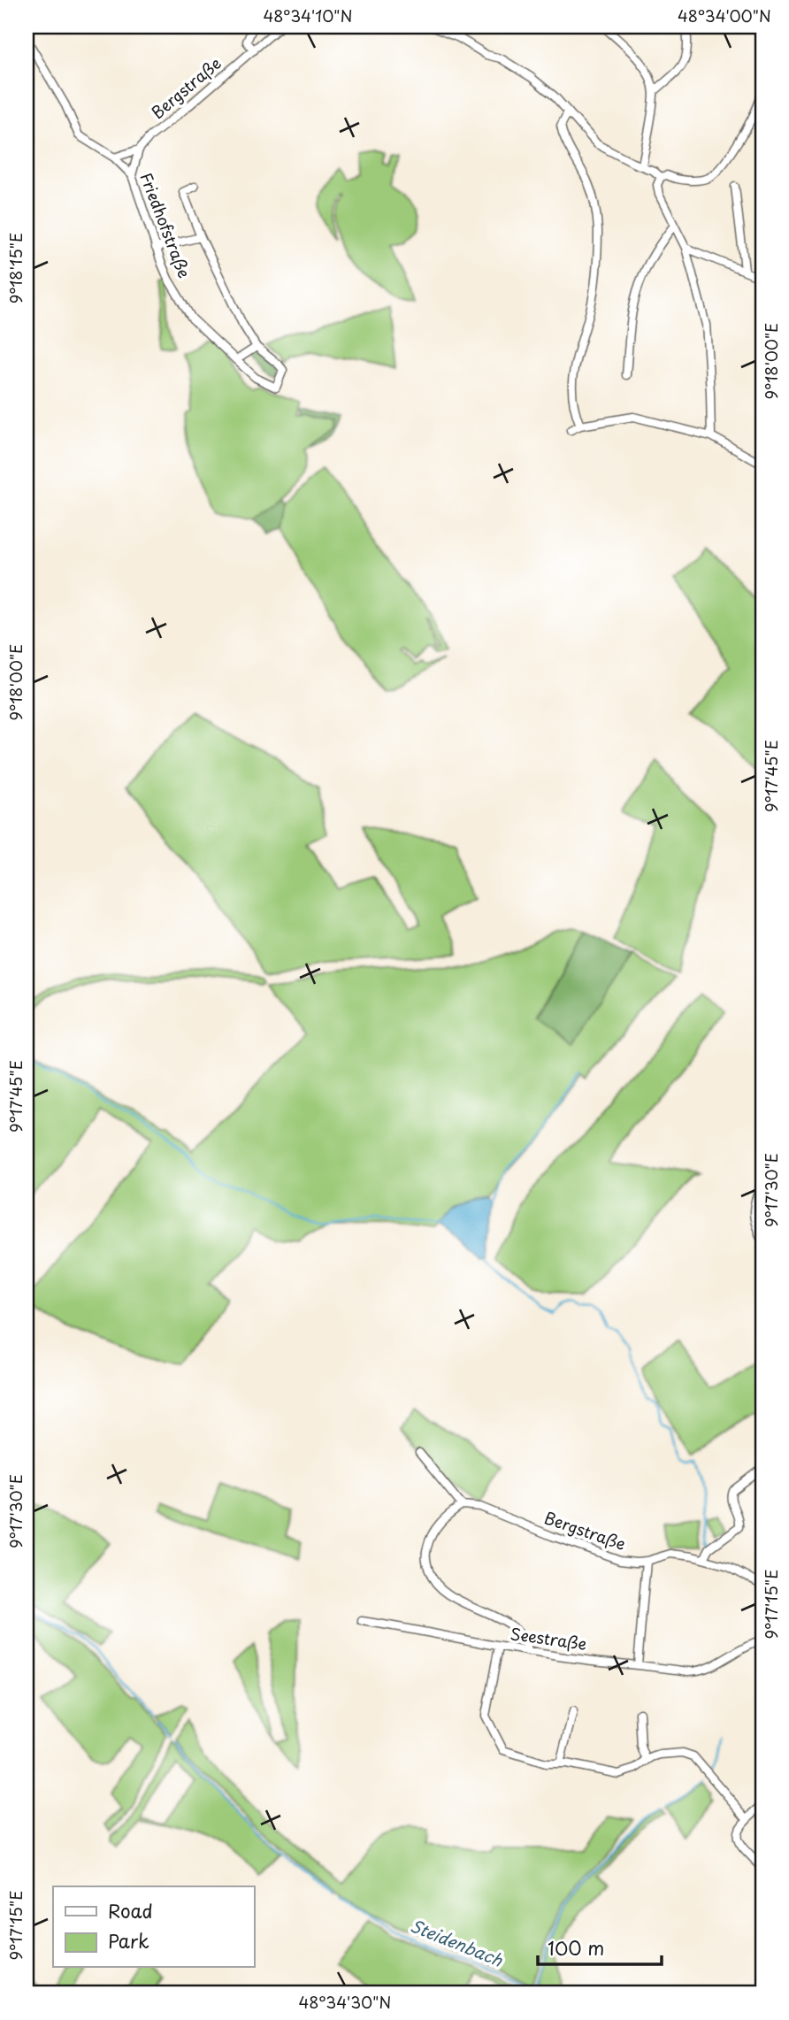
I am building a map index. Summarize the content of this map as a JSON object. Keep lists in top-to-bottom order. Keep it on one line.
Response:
{"streets":{"street":["Bergstraße","Friedhofstraße","Seestraße"]},"crossings":[["Bergstraße","Friedhofstraße"]],"water":["Steidenbach"],"legend":["Road","Park"],"scale_bar":"100 m","coordinates":["48°34'10\"N","48°34'00\"N","9°18'15\"E","9°18'00\"E","9°17'45\"E","9°17'30\"E","9°17'15\"E","48°34'30\"N"]}
